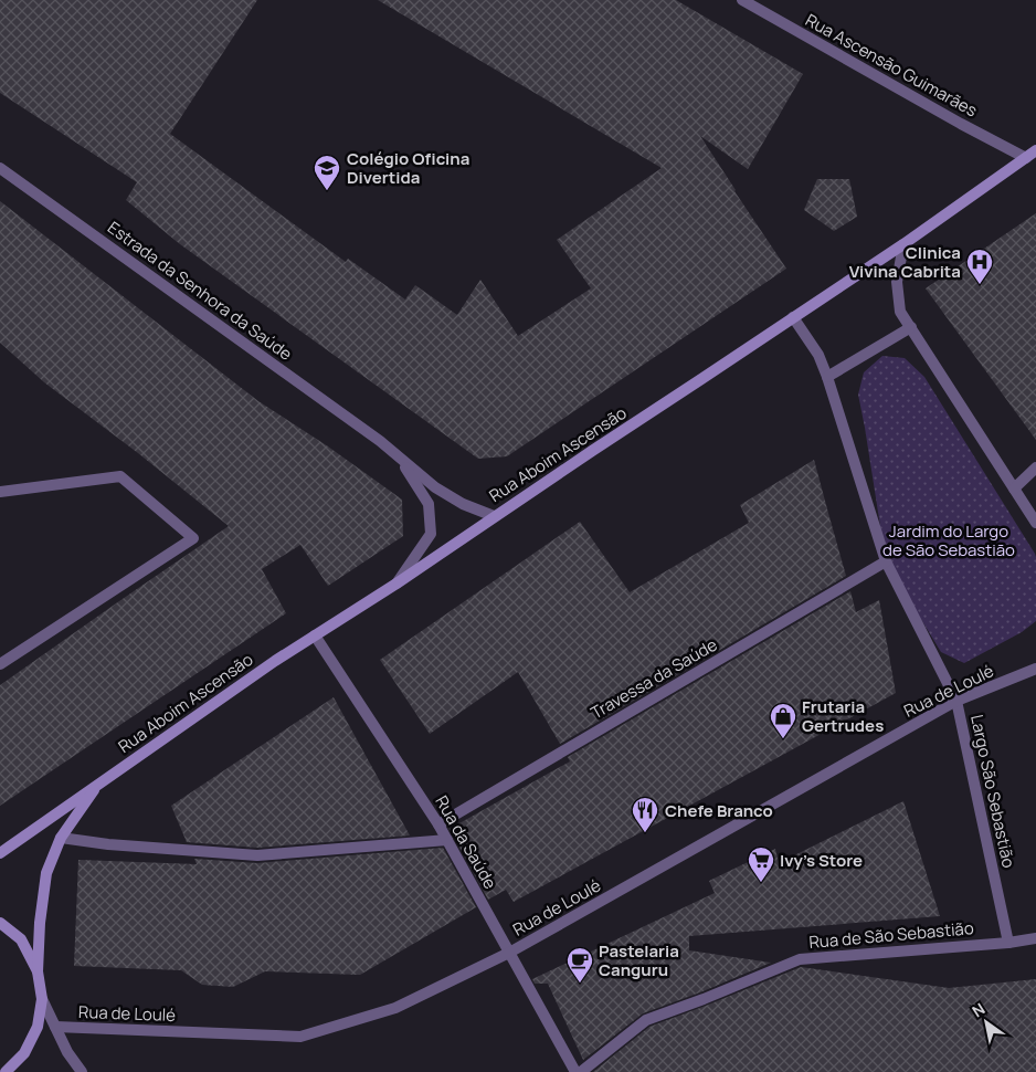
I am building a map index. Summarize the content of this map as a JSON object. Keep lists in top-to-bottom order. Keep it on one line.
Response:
{"streets":{"main road":["Rua Aboim Ascensão"],"street":["Rua Ascensão Guimarães","Estrada da Senhora da Saúde","Travessa da Saúde","Rua de Loulé","Largo São Sebastião","Rua da Saúde","Rua de São Sebastião"]},"crossings":[["Rua Ascensão Guimarães","Rua Aboim Ascensão"],["Rua Aboim Ascensão","Largo São Sebastião"],["Rua Aboim Ascensão","Rua da Saúde"],["Travessa da Saúde","Largo São Sebastião"],["Travessa da Saúde","Rua da Saúde"],["Rua de Loulé","Largo São Sebastião"],["Rua de Loulé","Rua da Saúde"],["Largo São Sebastião","Rua de São Sebastião"]],"parks":["Jardim do Largo de São Sebastião"],"places":{"school or university":["Colégio Oficina Divertida"],"hospital":["Clinica Vivina Cabrita"],"shop":["Frutaria Gertrudes"],"restaurant":["Chefe Branco"],"supermarket":["Ivy's Store"],"cafe":["Pastelaria Canguru"]},"north":"top left"}
